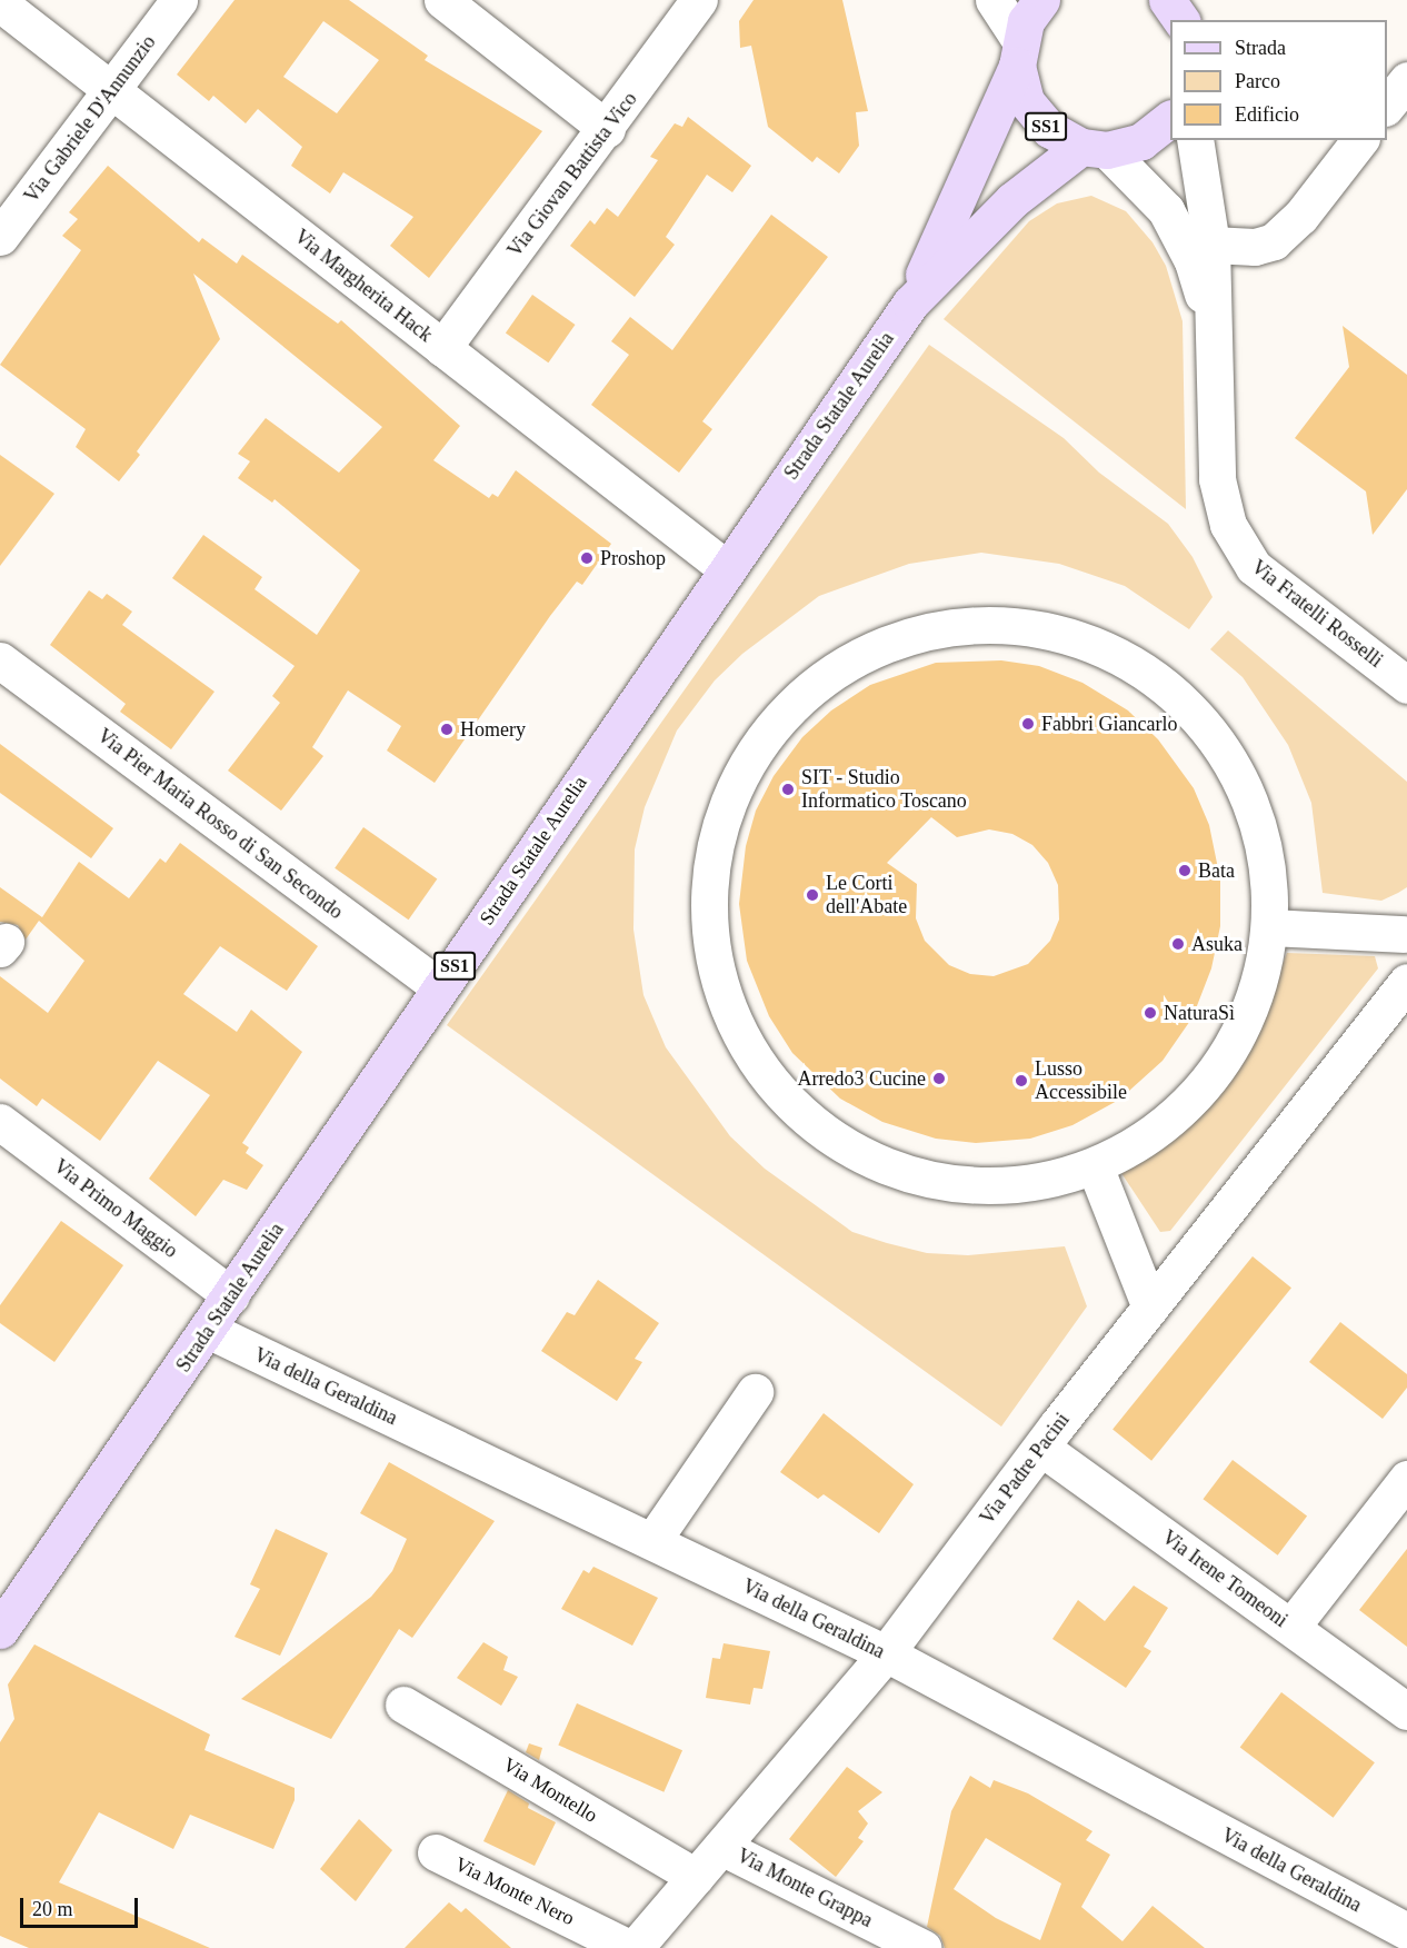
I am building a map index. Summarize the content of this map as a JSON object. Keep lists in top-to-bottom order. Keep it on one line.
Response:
{"streets":{"main road":["SS1","Strada Statale Aurelia"],"street":["Via Gabriele D'Annunzio","Via Giovan Battista Vico","Via Margherita Hack","Via Fratelli Rosselli","Via Pier Maria Rosso di San Secondo","Via Primo Maggio","Via della Geraldina","Via Padre Pacini","Via Irene Tomeoni","Via Montello","Via Monte Grappa","Via Monte Nero"]},"crossings":[["Via Gabriele D'Annunzio","Via Margherita Hack"],["SS1","Strada Statale Aurelia"],["SS1","Via Fratelli Rosselli"],["Via Giovan Battista Vico","Via Margherita Hack"],["Via Margherita Hack","Strada Statale Aurelia"],["Strada Statale Aurelia","Via Fratelli Rosselli"],["Strada Statale Aurelia","Via Pier Maria Rosso di San Secondo"],["Strada Statale Aurelia","Via Primo Maggio"],["Strada Statale Aurelia","Via della Geraldina"],["Via della Geraldina","Via Padre Pacini"],["Via Padre Pacini","Via Irene Tomeoni"],["Via Padre Pacini","Via Montello"],["Via Padre Pacini","Via Monte Grappa"]],"places":["Proshop","Fabbri Giancarlo","Homery","SIT - Studio Informatico Toscano","Bata","Le Corti dell'Abate","Asuka","NaturaSì","Arredo3 Cucine","Lusso Accessibile"],"legend":["Strada","Parco","Edificio"],"scale_bar":"20 m"}
